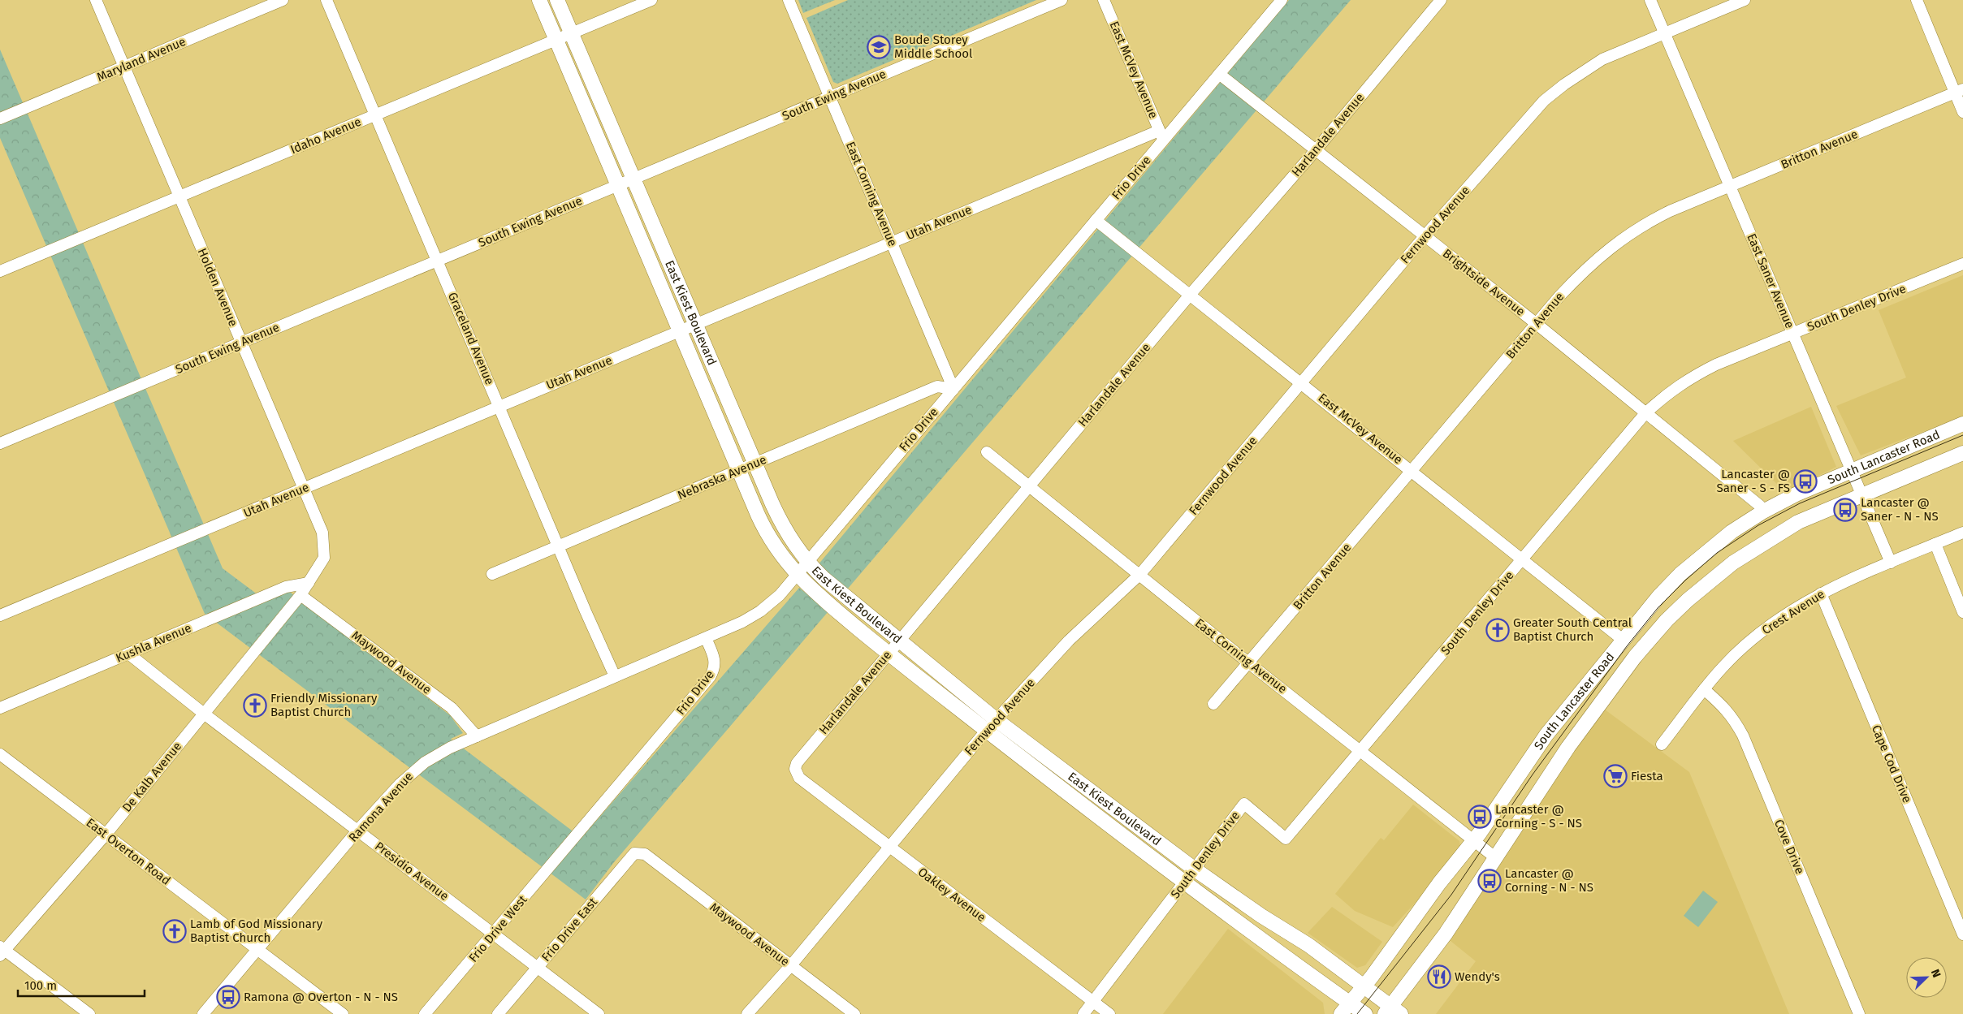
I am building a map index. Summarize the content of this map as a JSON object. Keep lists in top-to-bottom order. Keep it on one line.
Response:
{"streets":{"main road":["East Kiest Boulevard","South Lancaster Road"],"street":["Maryland Avenue","East McVey Avenue","South Ewing Avenue","Harlandale Avenue","Idaho Avenue","Britton Avenue","Frio Drive","East Corning Avenue","Utah Avenue","Fernwood Avenue","East Saner Avenue","Brightside Avenue","Holden Avenue","South Denley Drive","Graceland Avenue","Nebraska Avenue","Crest Avenue","Kushla Avenue","Maywood Avenue","Cape Cod Drive","De Kalb Avenue","Ramona Avenue","Cove Drive","East Overton Road","Presidio Avenue","Oakley Avenue","Frio Drive West","Frio Drive East"]},"crossings":[["Maryland Avenue","Holden Avenue"],["East McVey Avenue","Harlandale Avenue"],["East McVey Avenue","Britton Avenue"],["East McVey Avenue","Frio Drive"],["East McVey Avenue","Utah Avenue"],["East McVey Avenue","Fernwood Avenue"],["East McVey Avenue","South Denley Drive"],["East McVey Avenue","South Lancaster Road"],["South Ewing Avenue","East Corning Avenue"],["South Ewing Avenue","Holden Avenue"],["South Ewing Avenue","East Kiest Boulevard"],["South Ewing Avenue","Graceland Avenue"],["Harlandale Avenue","East Corning Avenue"],["Harlandale Avenue","Brightside Avenue"],["Harlandale Avenue","East Kiest Boulevard"],["Harlandale Avenue","Oakley Avenue"],["Idaho Avenue","Holden Avenue"],["Idaho Avenue","East Kiest Boulevard"],["Idaho Avenue","Graceland Avenue"],["Britton Avenue","East Corning Avenue"],["Britton Avenue","East Saner Avenue"],["Britton Avenue","Brightside Avenue"],["Frio Drive","East Corning Avenue"],["Frio Drive","Utah Avenue"],["Frio Drive","Brightside Avenue"],["Frio Drive","East Kiest Boulevard"],["Frio Drive","Nebraska Avenue"],["Frio Drive","Ramona Avenue"],["Frio Drive","Frio Drive West"],["East Corning Avenue","Utah Avenue"],["East Corning Avenue","Fernwood Avenue"],["East Corning Avenue","South Denley Drive"],["East Corning Avenue","South Lancaster Road"],["East Corning Avenue","Nebraska Avenue"],["Utah Avenue","Holden Avenue"],["Utah Avenue","East Kiest Boulevard"],["Utah Avenue","Graceland Avenue"],["Fernwood Avenue","East Saner Avenue"],["Fernwood Avenue","Brightside Avenue"],["Fernwood Avenue","East Kiest Boulevard"],["Fernwood Avenue","Maywood Avenue"],["Fernwood Avenue","Oakley Avenue"],["East Saner Avenue","South Denley Drive"],["East Saner Avenue","South Lancaster Road"],["East Saner Avenue","Crest Avenue"],["Brightside Avenue","South Denley Drive"],["Brightside Avenue","South Lancaster Road"],["Holden Avenue","Kushla Avenue"],["Holden Avenue","Maywood Avenue"],["Holden Avenue","De Kalb Avenue"],["South Denley Drive","East Kiest Boulevard"],["South Denley Drive","Oakley Avenue"],["East Kiest Boulevard","South Lancaster Road"],["East Kiest Boulevard","Nebraska Avenue"],["Graceland Avenue","Nebraska Avenue"],["Graceland Avenue","Ramona Avenue"],["Crest Avenue","Cape Cod Drive"],["Crest Avenue","Cove Drive"],["Kushla Avenue","Presidio Avenue"],["Maywood Avenue","De Kalb Avenue"],["Maywood Avenue","Ramona Avenue"],["Maywood Avenue","Frio Drive East"],["De Kalb Avenue","East Overton Road"],["De Kalb Avenue","Presidio Avenue"],["Ramona Avenue","East Overton Road"],["Ramona Avenue","Presidio Avenue"],["Presidio Avenue","Frio Drive West"],["Presidio Avenue","Frio Drive East"]],"places":{"school or university":["Boude Storey Middle School"],"bus stop":["Lancaster @ Saner - S - FS","Lancaster @ Saner - N - NS","Lancaster @ Corning - S - NS","Lancaster @ Corning - N - NS","Ramona @ Overton - N - NS"],"church":["Greater South Central Baptist Church","Friendly Missionary Baptist Church","Lamb of God Missionary Baptist Church"],"supermarket":["Fiesta"],"restaurant":["Wendy's"]},"scale_bar":"100 m","north":"top right"}
